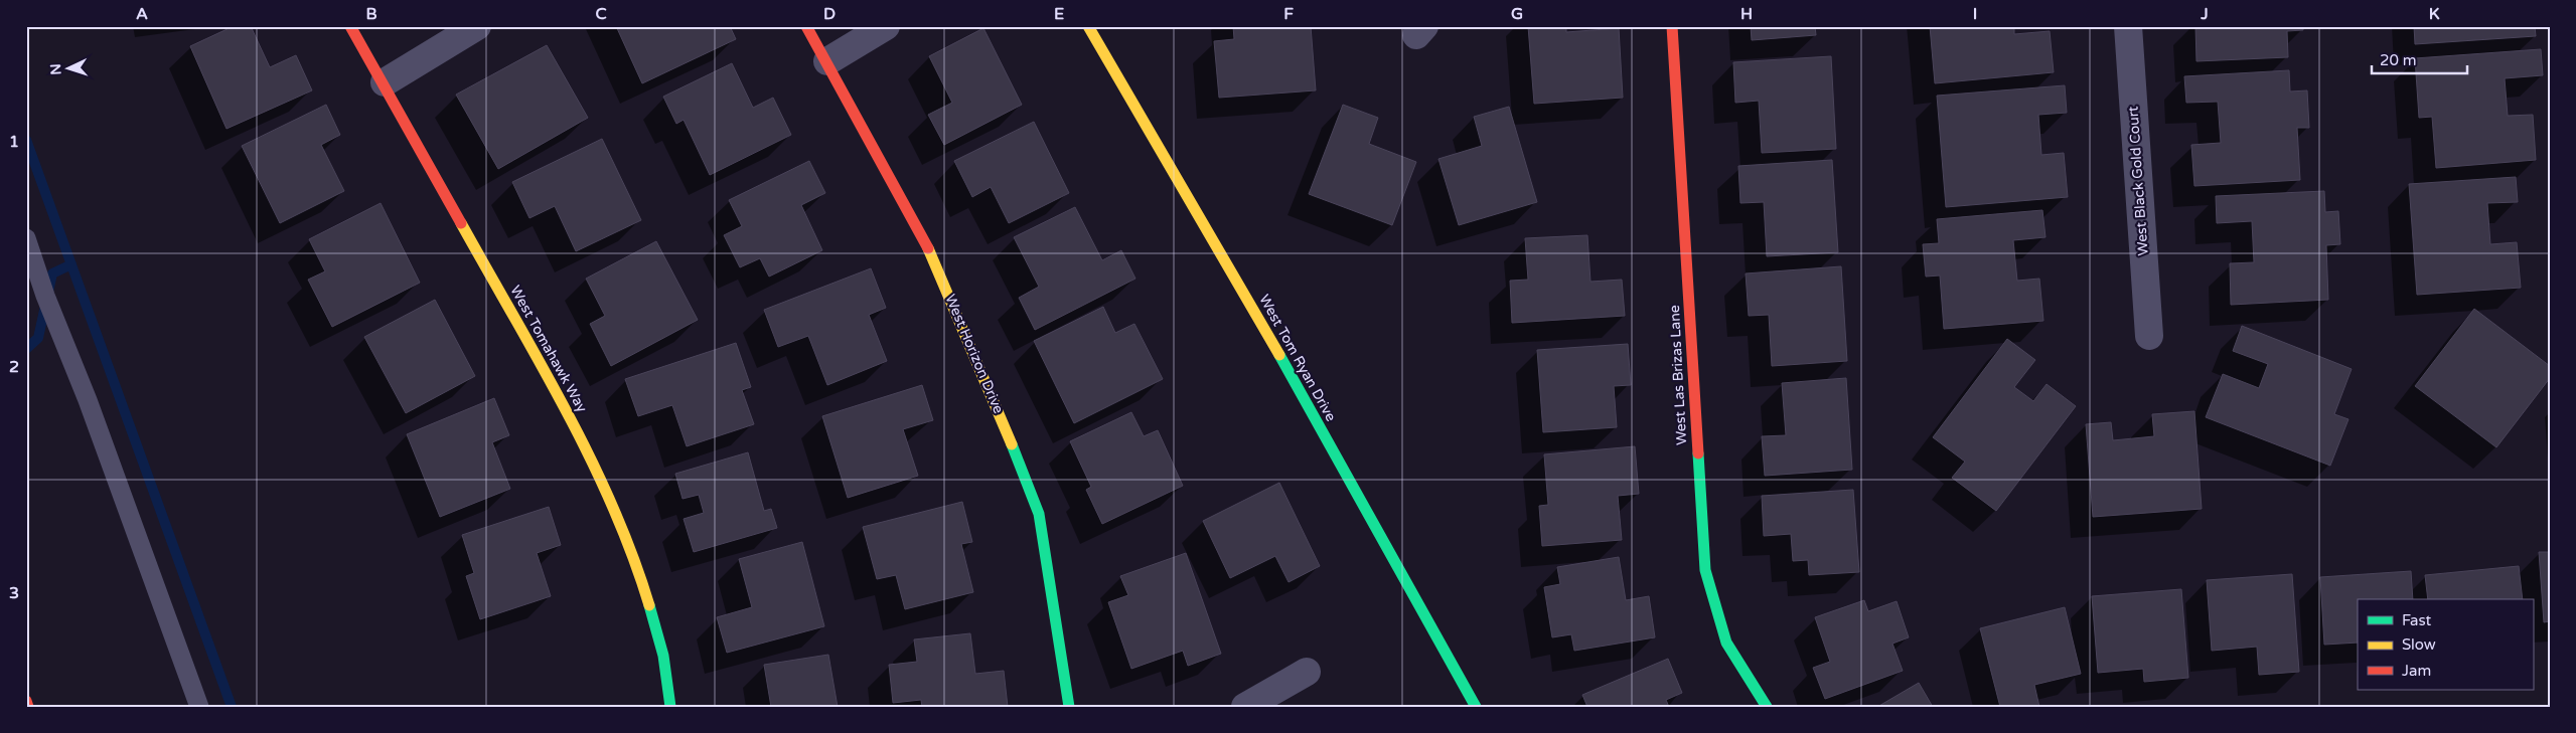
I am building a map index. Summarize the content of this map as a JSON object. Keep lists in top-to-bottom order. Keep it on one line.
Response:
{"streets":{"main road":["West Tomahawk Way","West Horizon Drive","West Tom Ryan Drive","West Las Brizas Lane"],"street":["West Black Gold Court"]},"legend":["Fast","Slow","Jam"],"scale_bar":"20 m","north":"left","grid":{"columns":["A","B","C","D","E","F","G","H","I","J","K"],"rows":["1","2","3"]}}
